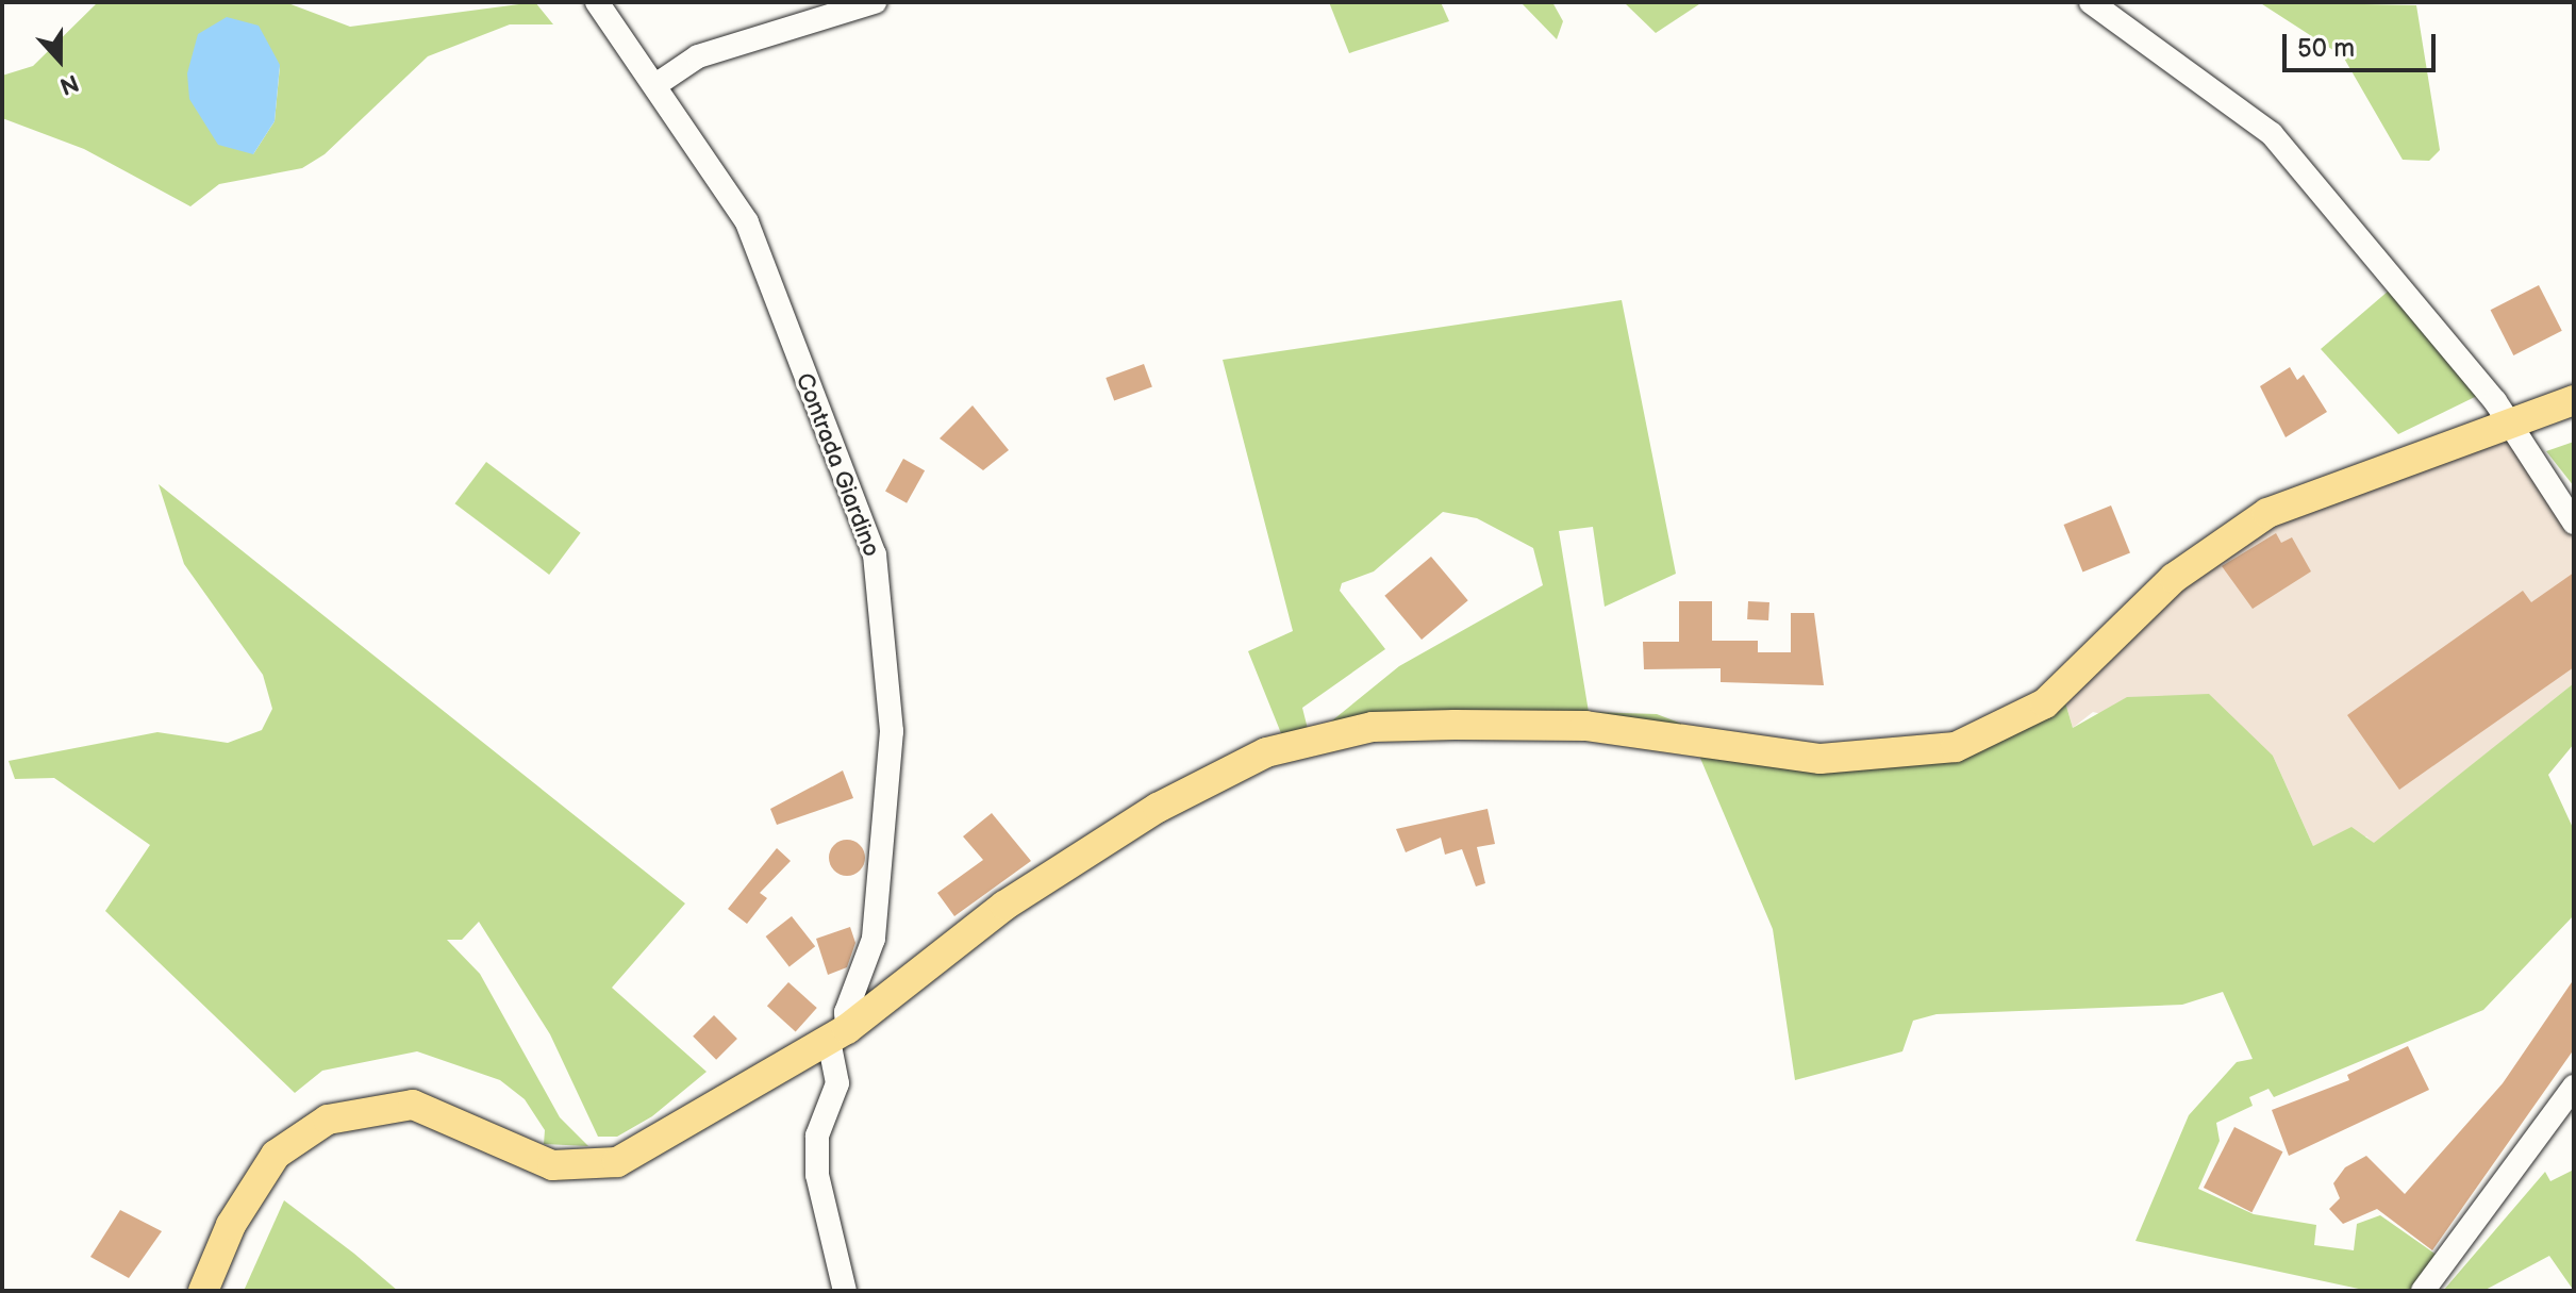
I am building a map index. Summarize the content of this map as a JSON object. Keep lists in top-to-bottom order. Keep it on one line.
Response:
{"streets":{"street":["Contrada Giardino"]},"scale_bar":"50 m","north":"bottom"}
